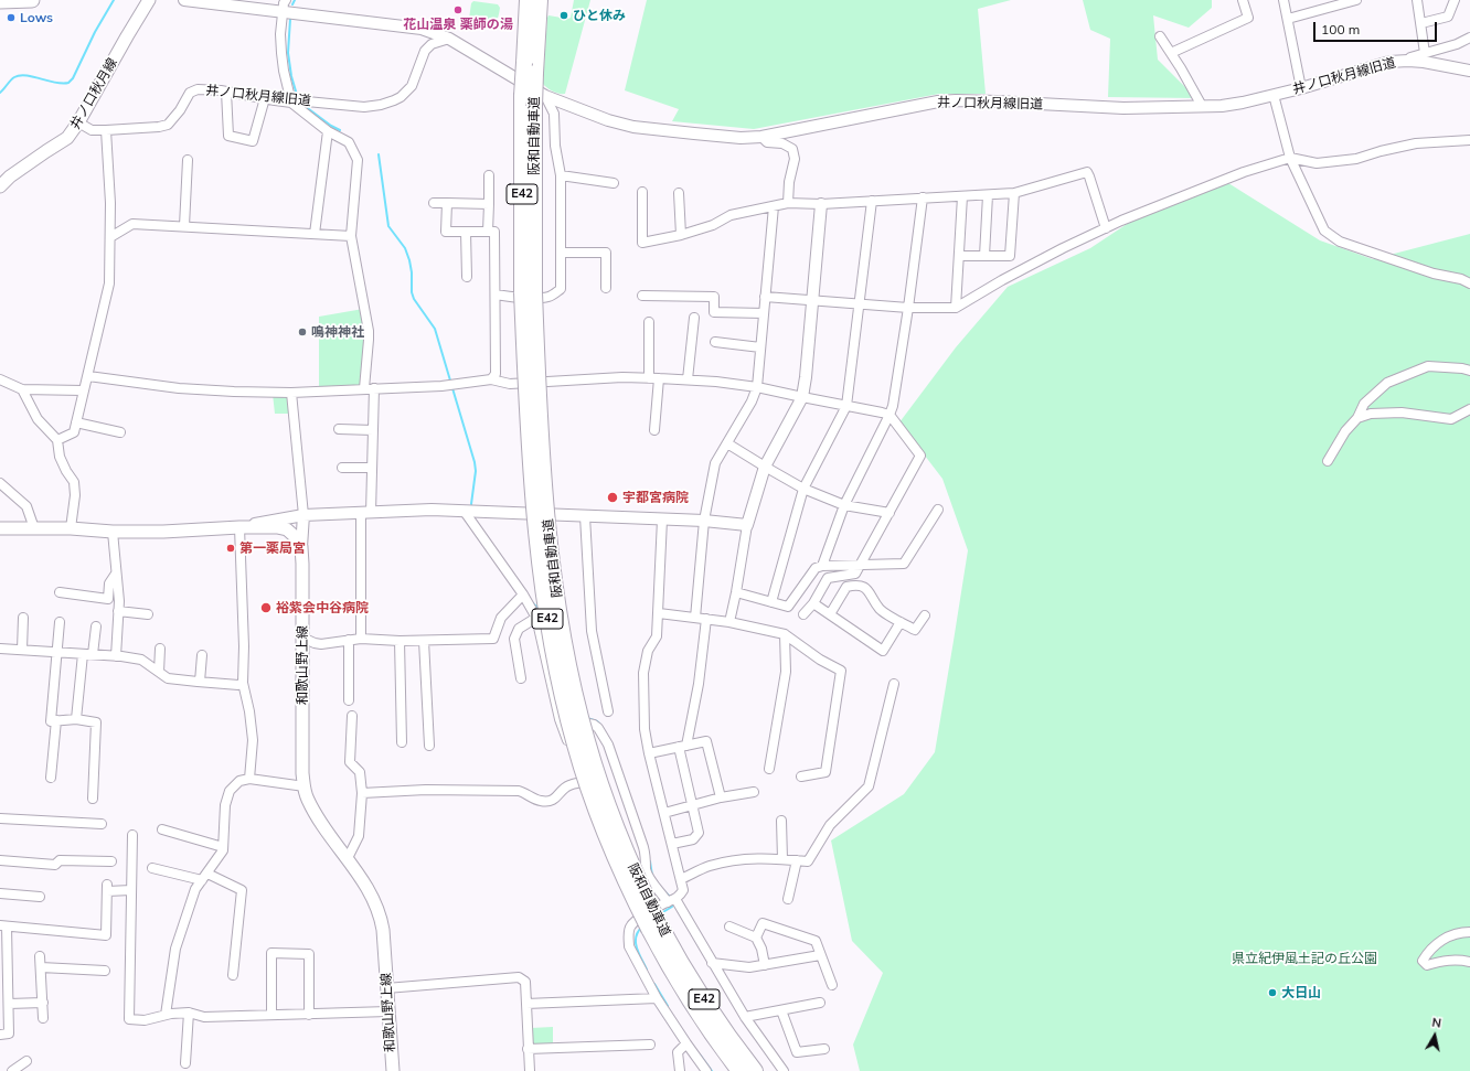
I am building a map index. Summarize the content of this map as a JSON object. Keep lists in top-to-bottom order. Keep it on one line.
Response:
{"streets":{"highway":["阪和自動車道","E42"],"main road":["井ノ口秋月線","和歌山野上線"],"street":["井ノ口秋月線旧道"]},"crossings":[["井ノ口秋月線旧道","井ノ口秋月線"],["井ノ口秋月線旧道","阪和自動車道"]],"parks":["県立紀伊風土記の丘公園"],"places":["花山温泉 薬師の湯","ひと休み","Lows","鳴神神社","宇都宮病院","第一薬局宮","裕紫会中谷病院","大日山"],"scale_bar":"100 m","north":"top"}
